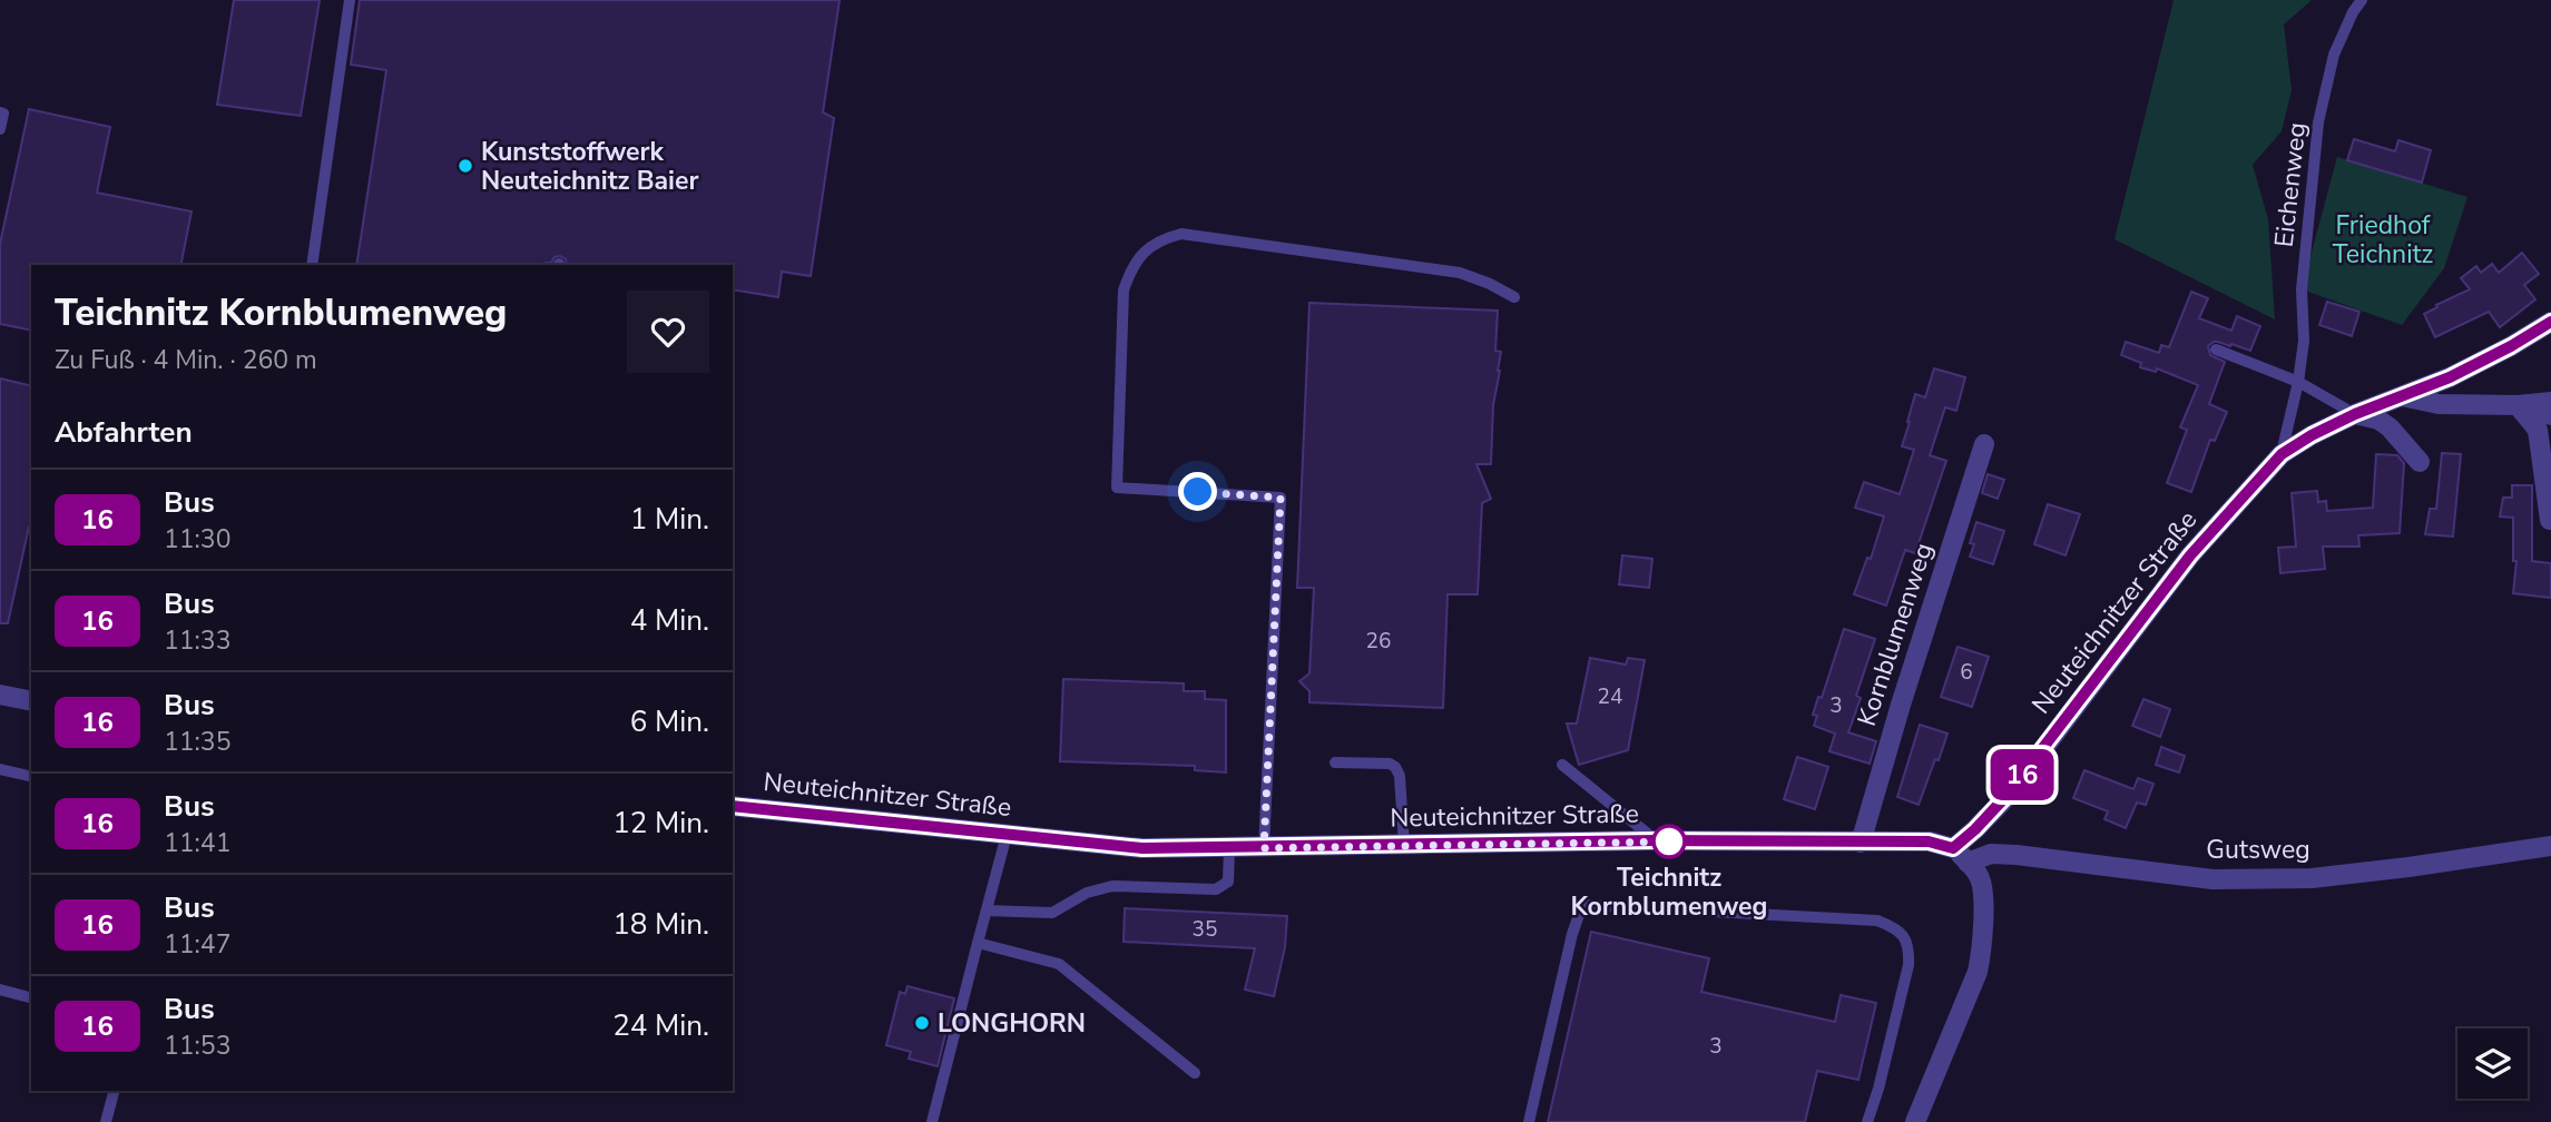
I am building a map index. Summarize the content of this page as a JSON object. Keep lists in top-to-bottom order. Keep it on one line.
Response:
{"streets":{"street":["Neuteichnitzer Straße","Kornblumenweg","Gutsweg"],"lane":["Eichenweg"]},"crossings":[["Eichenweg","Neuteichnitzer Straße"],["Neuteichnitzer Straße","Kornblumenweg"],["Neuteichnitzer Straße","Gutsweg"]],"parks":["Friedhof Teichnitz"],"places":["Kunststoffwerk Neuteichnitz Baier","Teichnitz Kornblumenweg","LONGHORN"],"lines":["bus line 16"],"house_numbers":["26","6","24","3","35","3"],"page":{"on_map":"16","heading":[["Teichnitz Kornblumenweg","Zu Fuß · 4 Min. · 260 m"],"Abfahrten"],"list":[{"mark":"16","name":"Bus","note":"11:30","value":"1 Min."},{"mark":"16","name":"Bus","note":"11:33","value":"4 Min."},{"mark":"16","name":"Bus","note":"11:35","value":"6 Min."},{"mark":"16","name":"Bus","note":"11:41","value":"12 Min."},{"mark":"16","name":"Bus","note":"11:47","value":"18 Min."},{"mark":"16","name":"Bus","note":"11:53","value":"24 Min."}]}}
